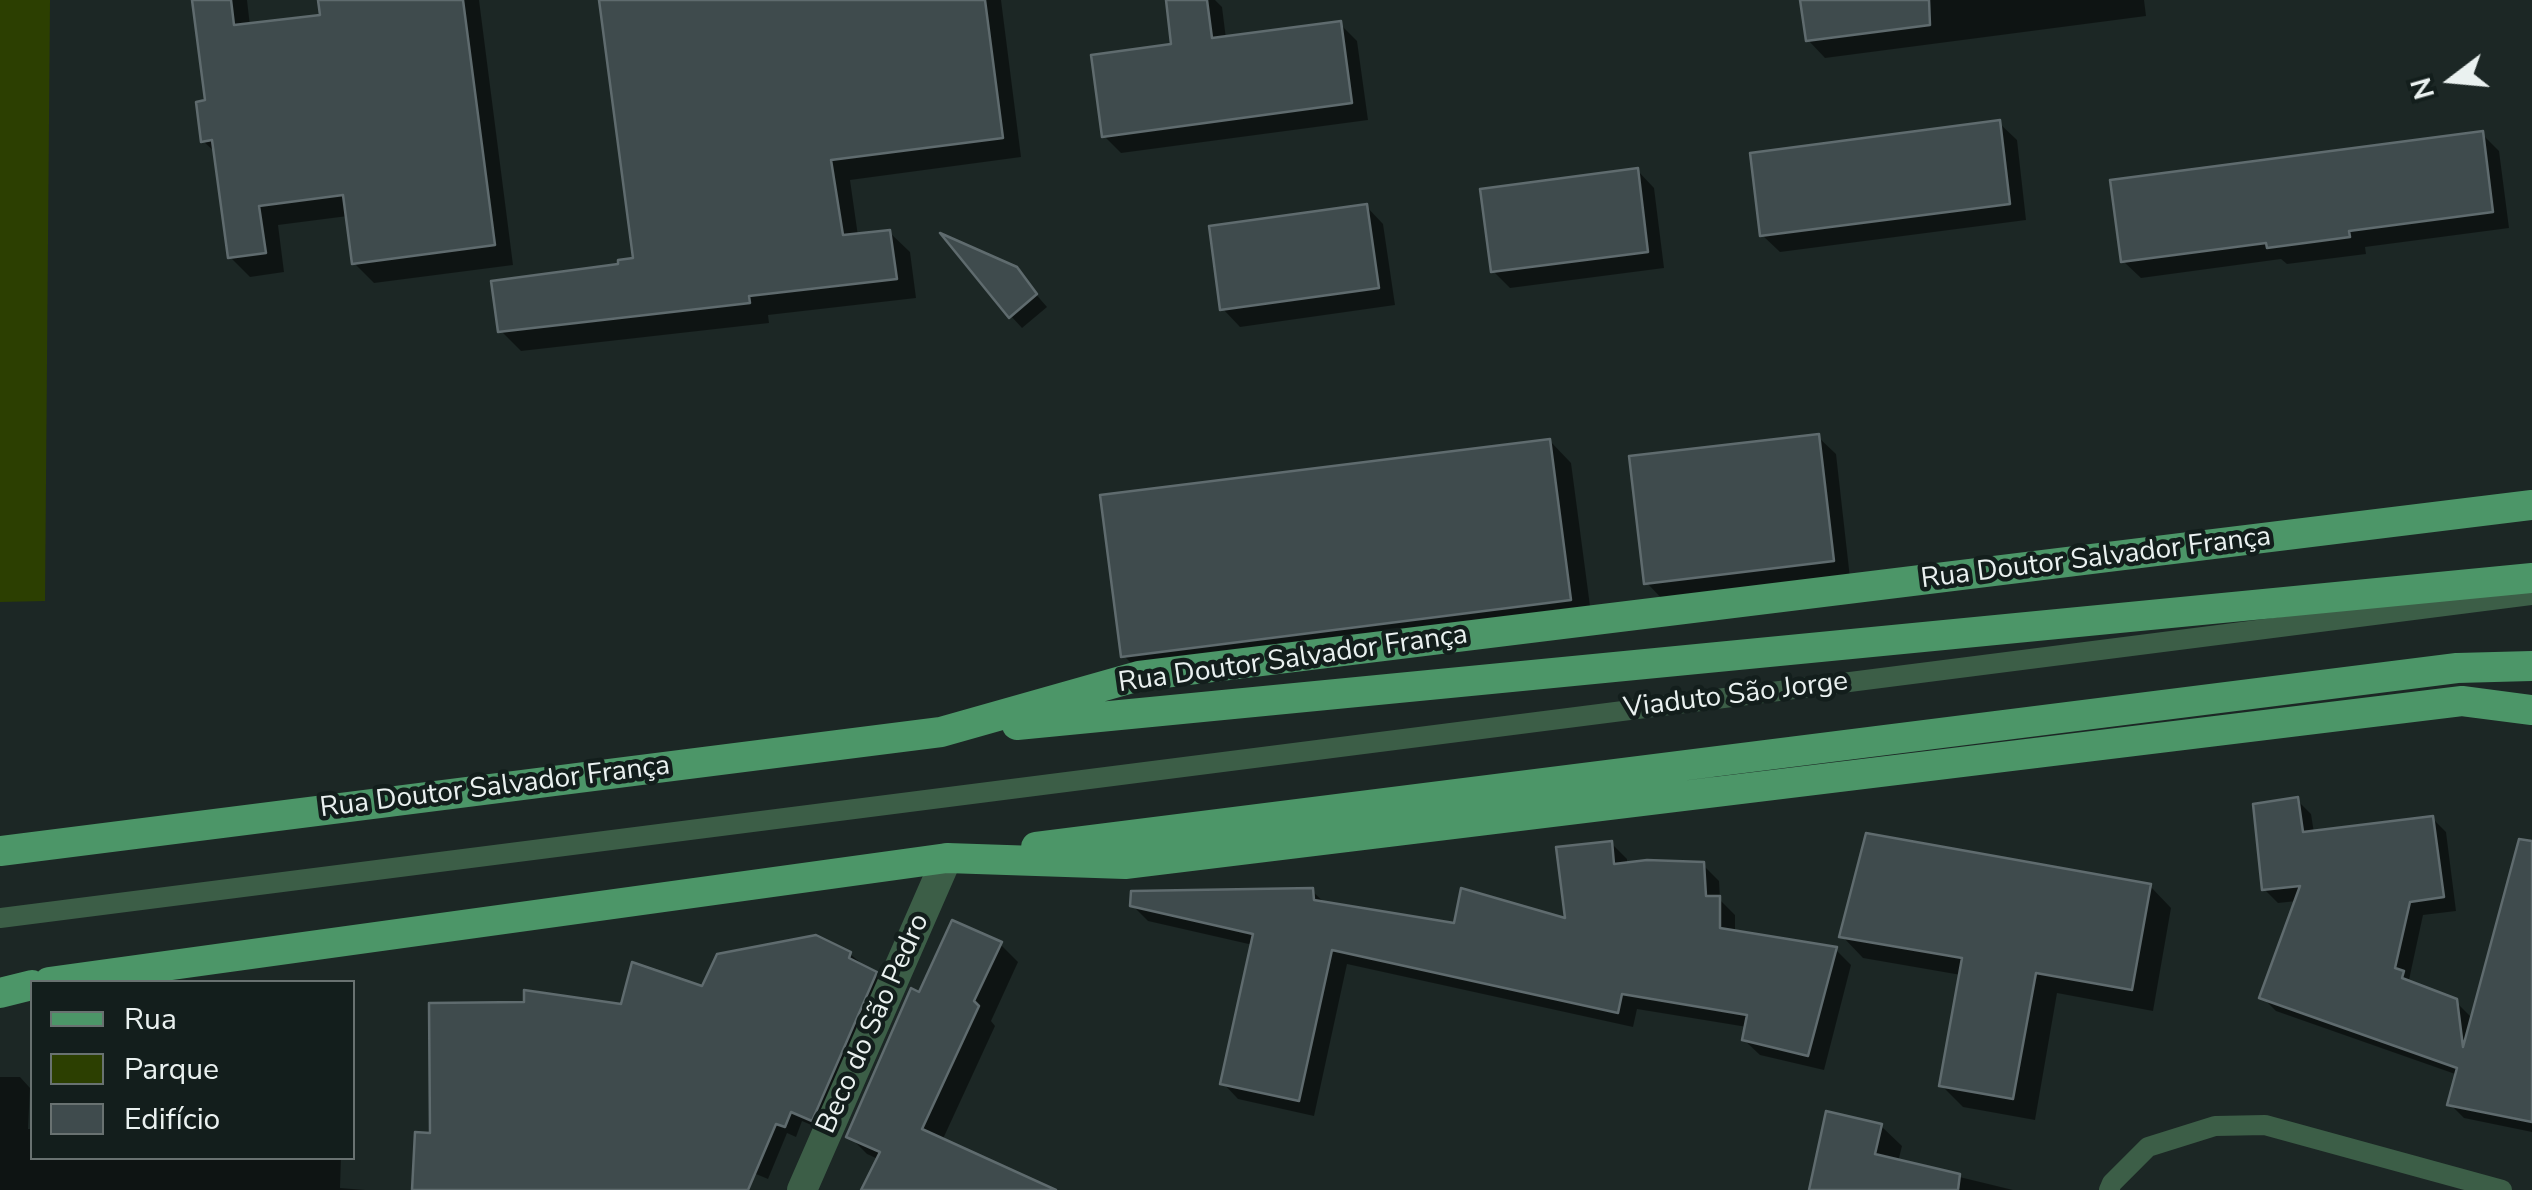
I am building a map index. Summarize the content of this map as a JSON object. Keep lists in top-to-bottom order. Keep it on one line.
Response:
{"streets":{"main road":["Rua Doutor Salvador França","Viaduto São Jorge"],"street":["Beco do São Pedro"]},"crossings":[["Rua Doutor Salvador França","Viaduto São Jorge"]],"legend":["Rua","Parque","Edifício"],"north":"left"}
